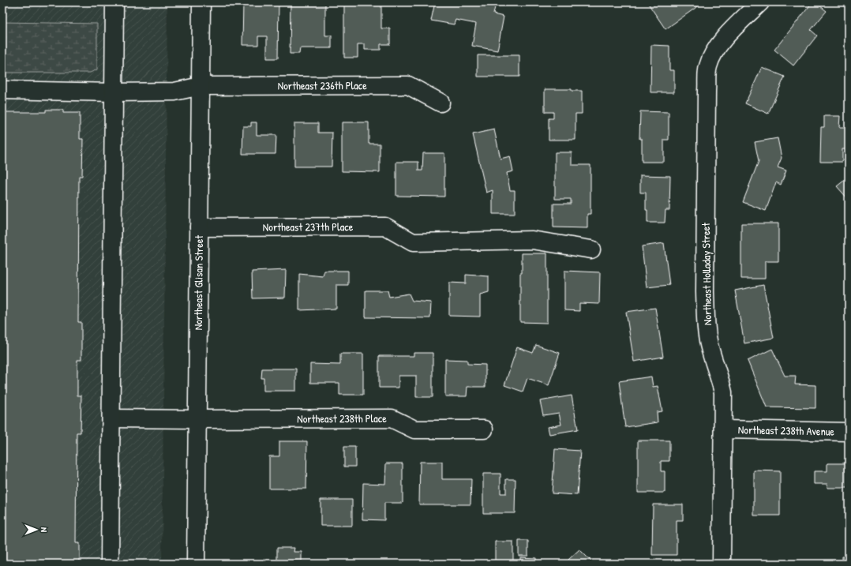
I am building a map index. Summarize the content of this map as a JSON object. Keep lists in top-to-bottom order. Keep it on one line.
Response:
{"streets":{"street":["Northeast 236th Place","Northeast 237th Place","Northeast Holladay Street","Northeast Glisan Street","Northeast 238th Place","Northeast 238th Avenue"]},"crossings":[["Northeast 236th Place","Northeast Glisan Street"],["Northeast 237th Place","Northeast Glisan Street"],["Northeast Holladay Street","Northeast 238th Avenue"],["Northeast Glisan Street","Northeast 238th Place"]],"north":"right"}
